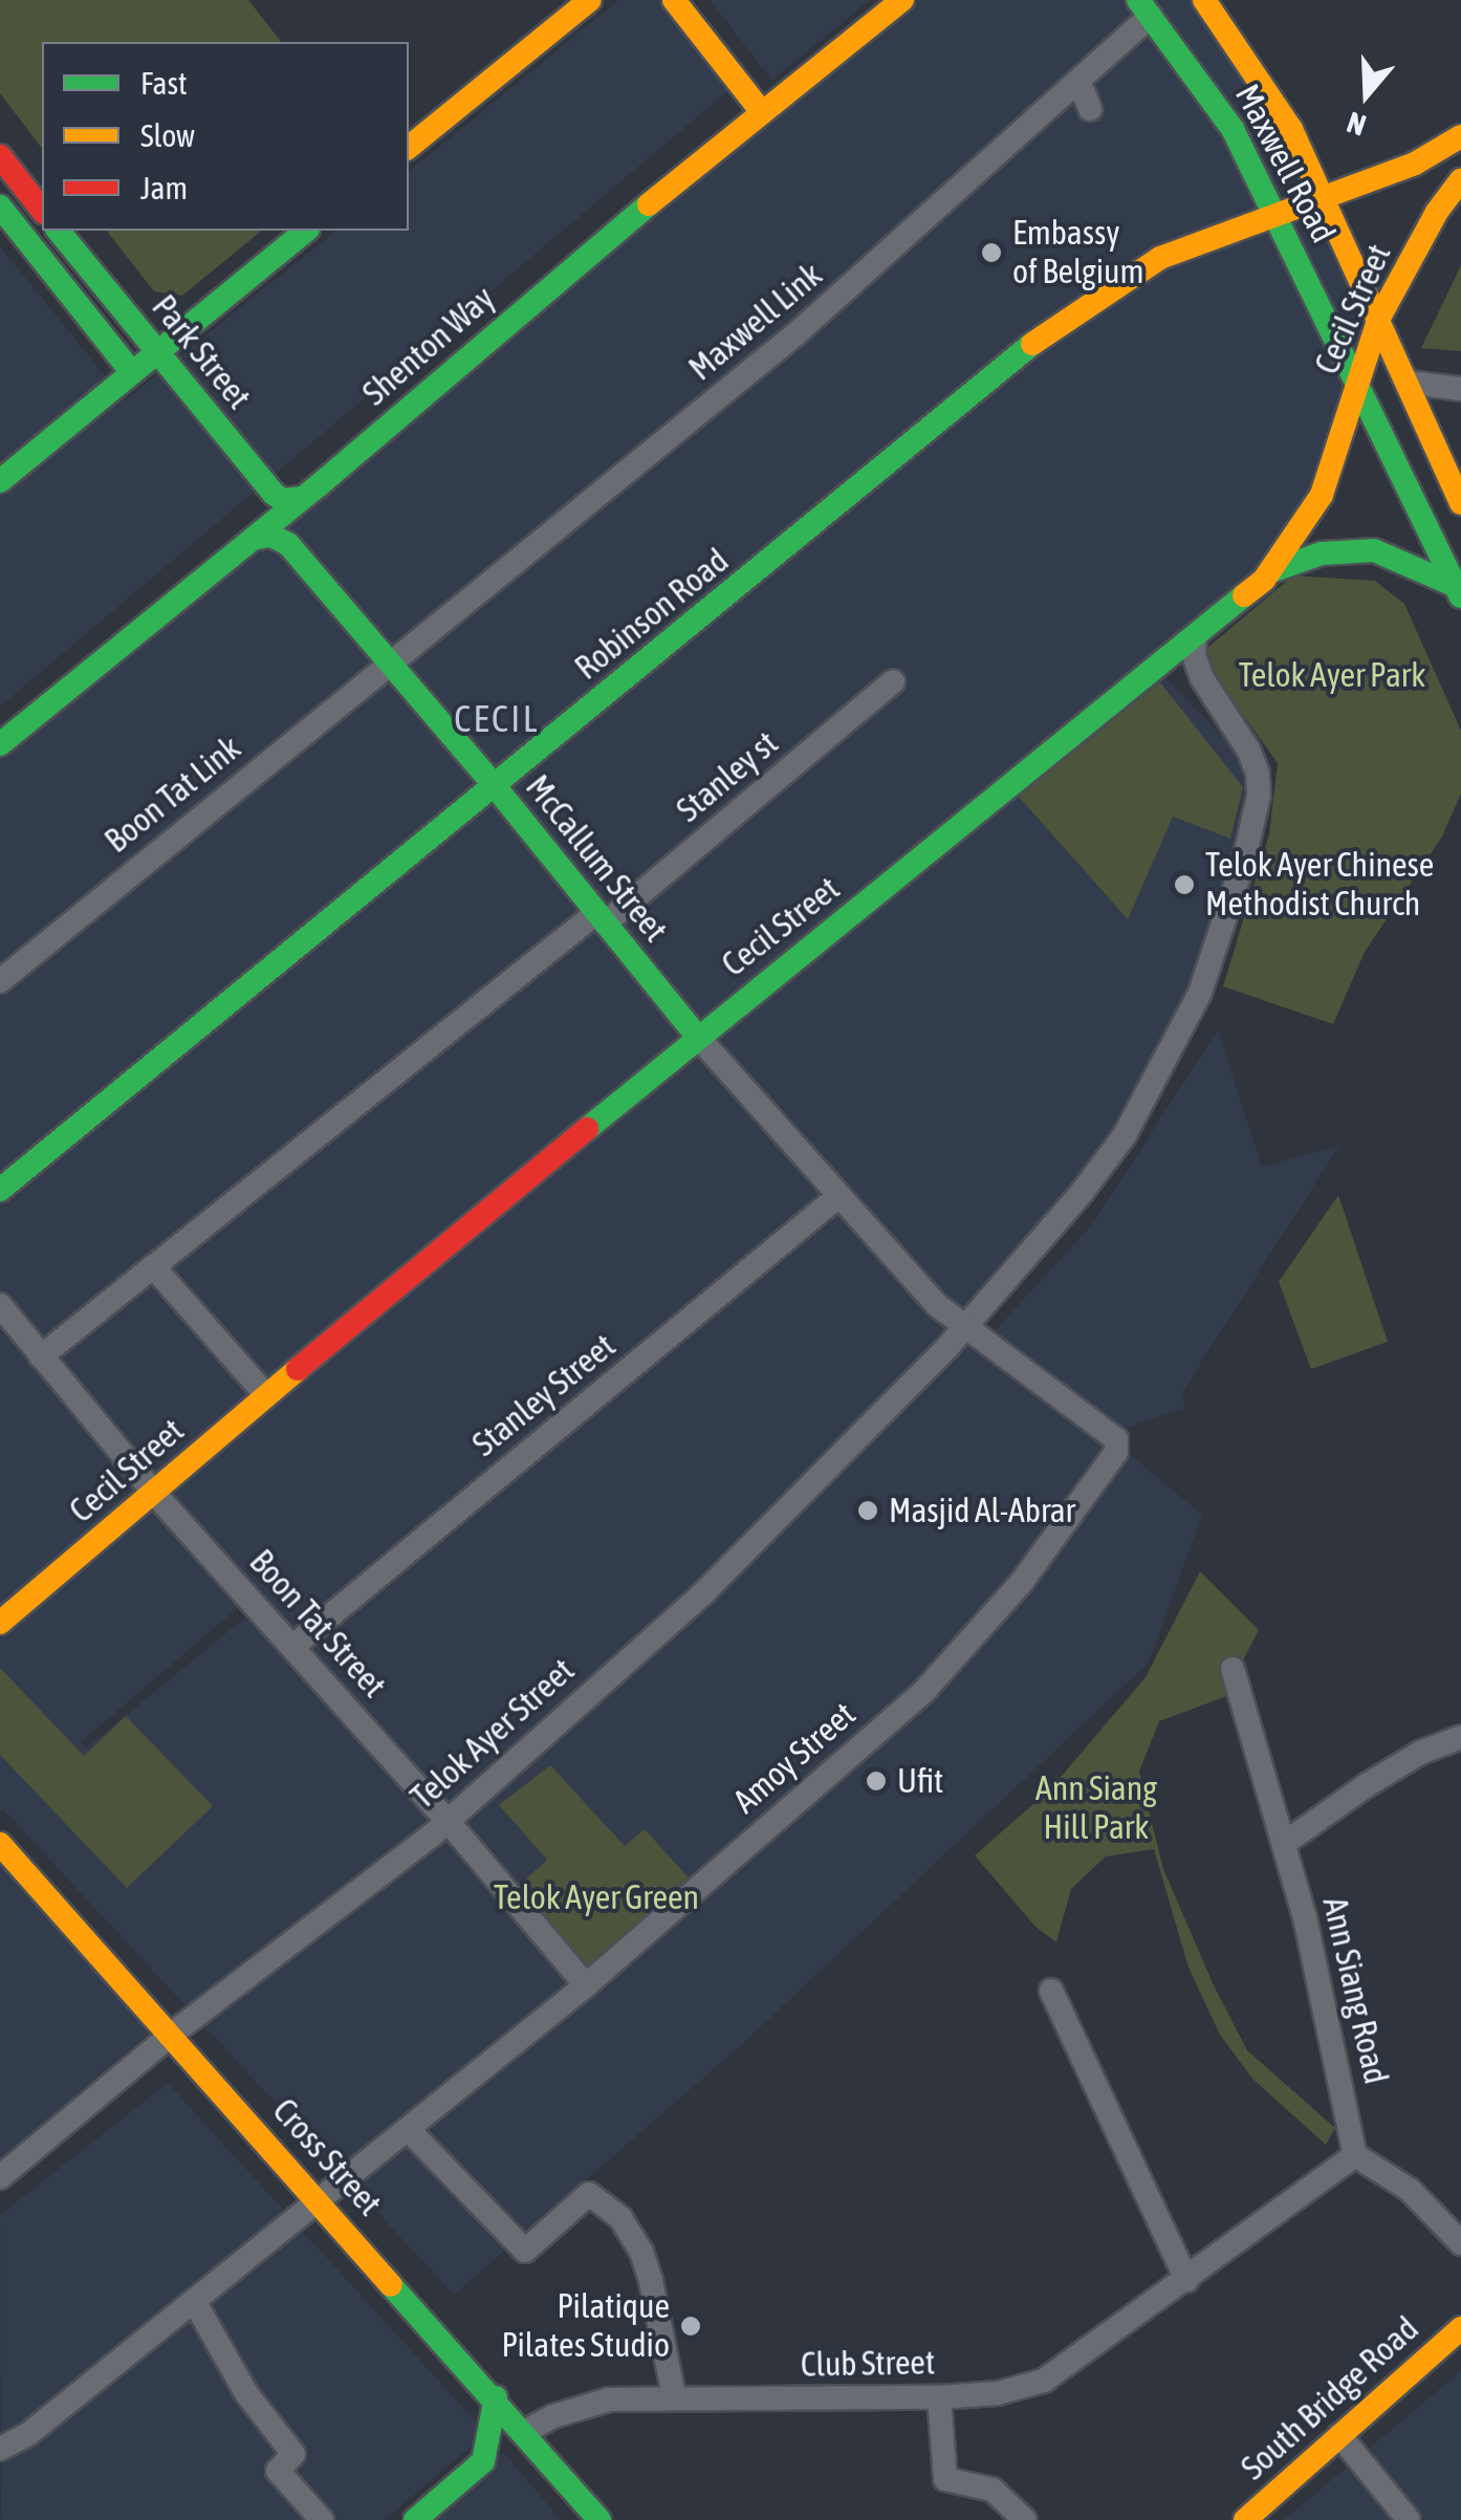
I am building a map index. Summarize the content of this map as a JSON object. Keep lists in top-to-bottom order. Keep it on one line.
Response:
{"streets":{"main road":["Maxwell Road","Cecil Street","Shenton Way","Park Street","Robinson Road","McCallum Street","Cross Street","South Bridge Road"],"street":["Maxwell Link","Stanley st","Boon Tat Link","Stanley Street","Boon Tat Street","Telok Ayer Street","Amoy Street","Ann Siang Road","Club Street"]},"crossings":[["Maxwell Road","Cecil Street"],["Maxwell Road","Maxwell Link"],["Maxwell Road","Robinson Road"],["Cecil Street","McCallum Street"],["Cecil Street","Boon Tat Street"],["Maxwell Link","Boon Tat Link"],["Maxwell Link","McCallum Street"],["Shenton Way","Park Street"],["Shenton Way","McCallum Street"],["Robinson Road","McCallum Street"],["Stanley st","McCallum Street"],["Stanley st","Boon Tat Street"],["Boon Tat Link","McCallum Street"],["McCallum Street","Stanley Street"],["McCallum Street","Telok Ayer Street"],["McCallum Street","Amoy Street"],["Stanley Street","Boon Tat Street"],["Boon Tat Street","Telok Ayer Street"],["Boon Tat Street","Amoy Street"],["Telok Ayer Street","Amoy Street"],["Telok Ayer Street","Cross Street"],["Amoy Street","Cross Street"],["Ann Siang Road","Club Street"],["Cross Street","Club Street"]],"districts":["CECIL"],"parks":["Telok Ayer Park","Ann Siang Hill Park","Telok Ayer Green"],"places":["Embassy of Belgium","Telok Ayer Chinese Methodist Church","Masjid Al-Abrar","Ufit","Pilatique Pilates Studio"],"legend":["Fast","Slow","Jam"],"north":"bottom"}
